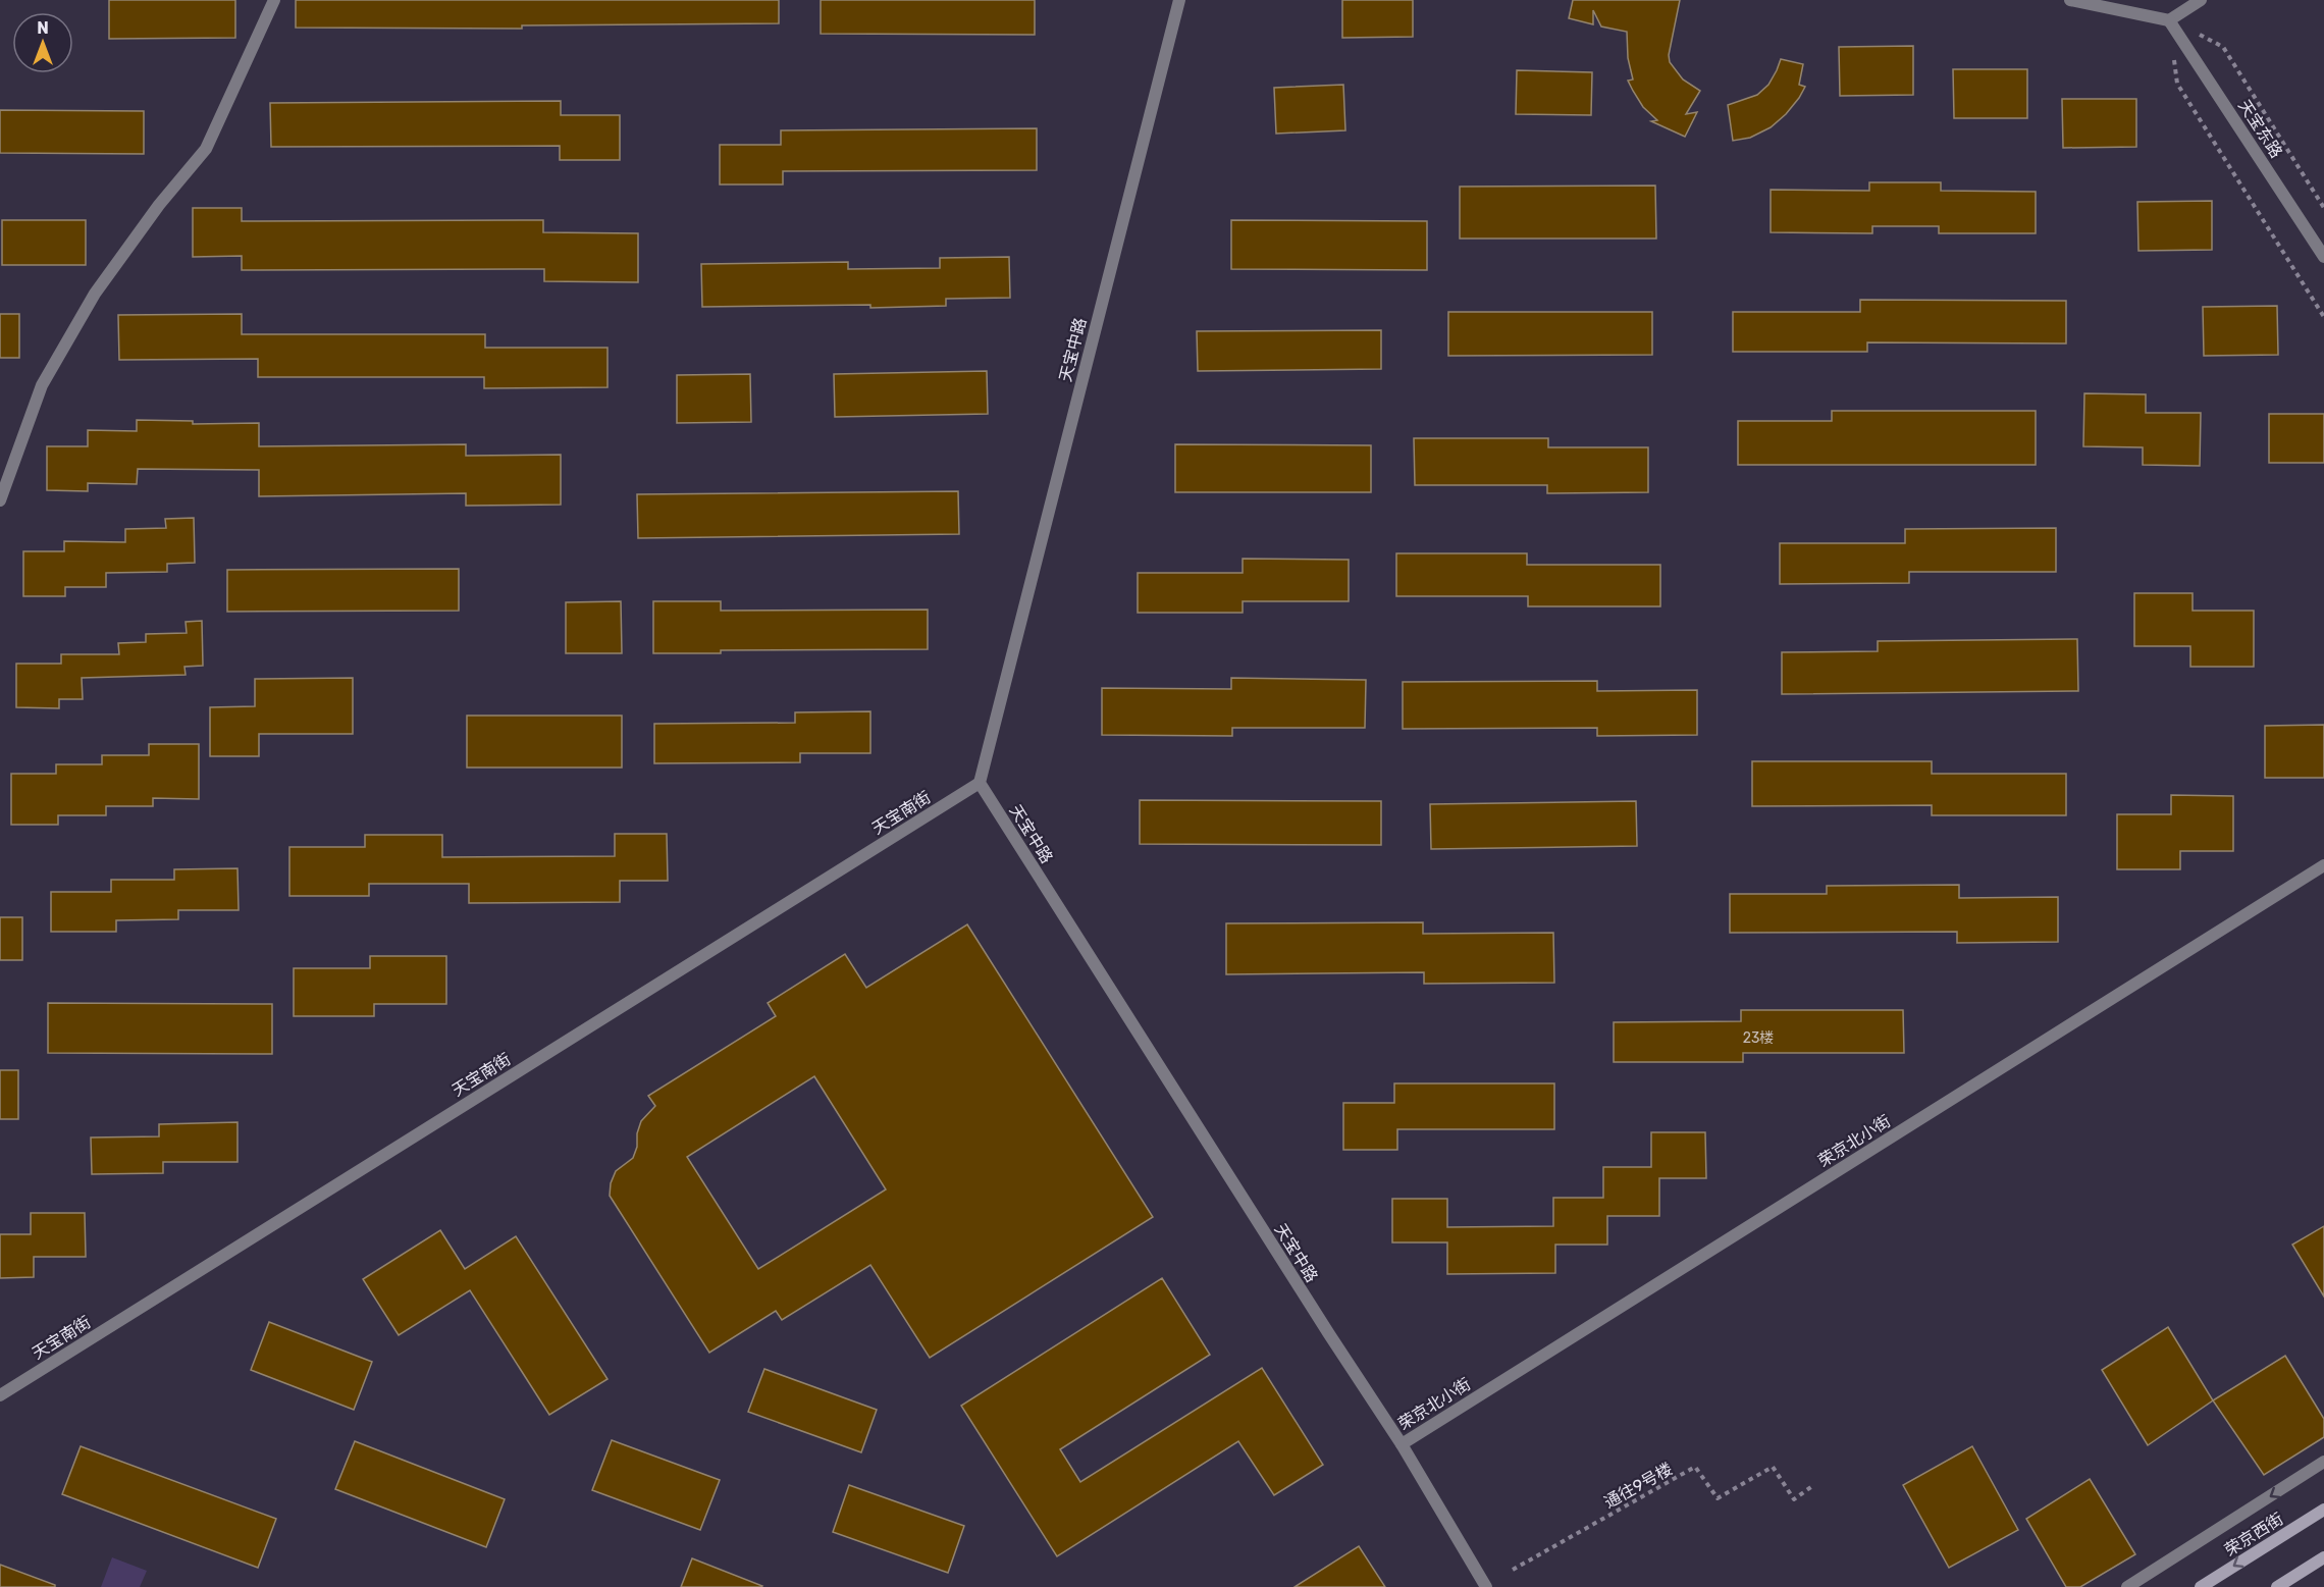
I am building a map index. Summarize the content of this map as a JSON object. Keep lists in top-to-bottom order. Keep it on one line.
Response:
{"streets":{"main road":["荣京西街"],"street":["天宝东路","天宝中路","天宝南街","荣京北小街"],"path":["通往9号楼"]},"crossings":[["天宝中路","天宝南街"],["天宝中路","荣京北小街"]],"house_numbers":["23楼"],"north":"top"}
